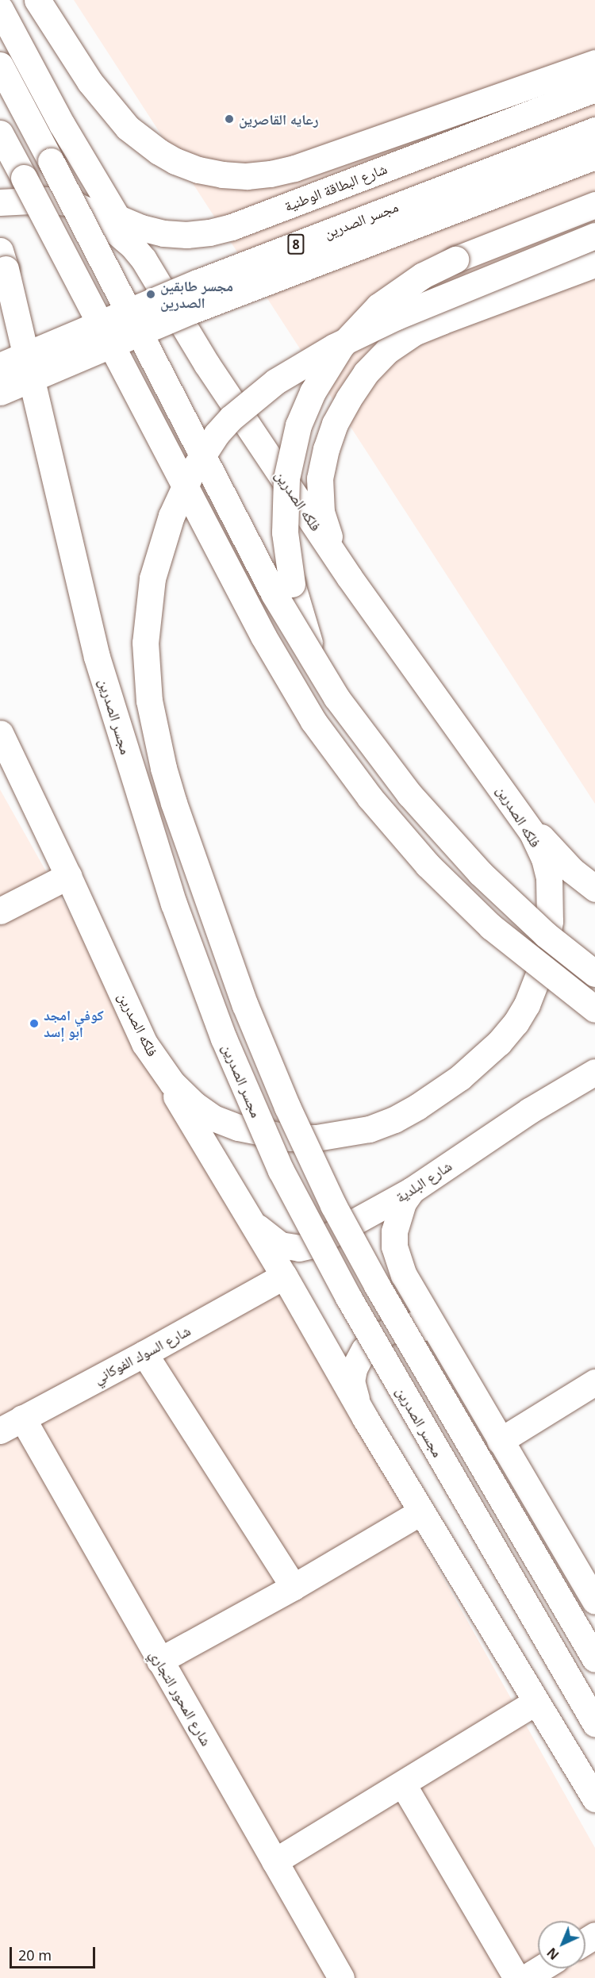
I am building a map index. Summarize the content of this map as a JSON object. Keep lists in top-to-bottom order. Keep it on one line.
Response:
{"streets":{"main road":["شارع البطاقة الوطنية","مجسر الصدرين","8","فلكه الصدرين","شارع البلدية","شارع السوك الفوكاني","شارع المحور التجاري"]},"crossings":[["شارع البطاقة الوطنية","فلكه الصدرين"],["شارع السوك الفوكاني","شارع المحور التجاري"]],"places":["رعايه القاصرين","مجسر طابقين الصدرين","كوفي امجد ابو إسد"],"scale_bar":"20 m","north":"bottom left"}
